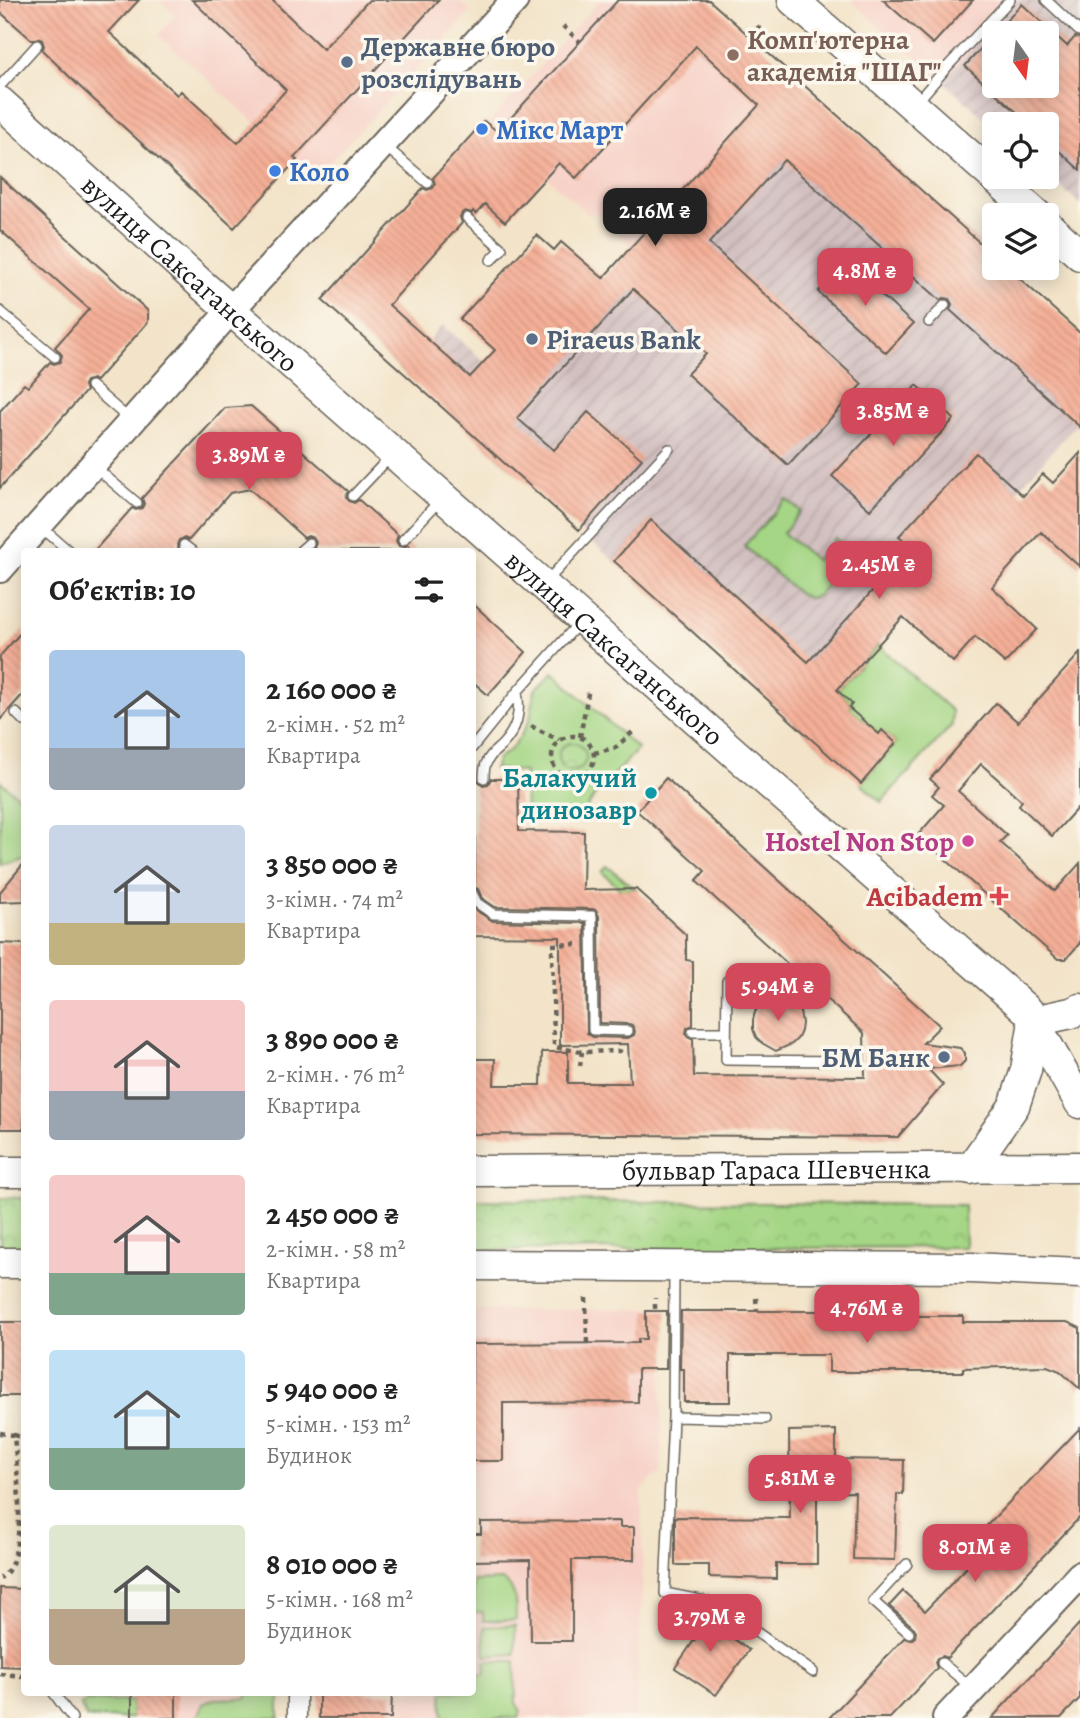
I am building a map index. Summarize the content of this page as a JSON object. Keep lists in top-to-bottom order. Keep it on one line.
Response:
{"streets":{"main road":["вулиця Саксаганського","бульвар Тараса Шевченка"]},"places":{"other":["Комп'ютерна академія \"ШАГ\"","Державне бюро розслідувань","Мікс Март","Коло","Piraeus Bank","Балакучий динозавр","Hostel Non Stop","БМ Банк"],"health":["Acibadem"]},"north":"bottom","page":{"price":["2.16M ₴","4.8M ₴","3.85M ₴","3.89M ₴","2.45M ₴","5.94M ₴","4.76M ₴","5.81M ₴","8.01M ₴","3.79M ₴"],"heading":"Об’єктів: 10","list":[{"name":"2 160 000 ₴","note":"2-кімн. · 52 m² · Квартира"},{"name":"3 850 000 ₴","note":"3-кімн. · 74 m² · Квартира"},{"name":"3 890 000 ₴","note":"2-кімн. · 76 m² · Квартира"},{"name":"2 450 000 ₴","note":"2-кімн. · 58 m² · Квартира"},{"name":"5 940 000 ₴","note":"5-кімн. · 153 m² · Будинок"},{"name":"8 010 000 ₴","note":"5-кімн. · 168 m² · Будинок"}]}}
